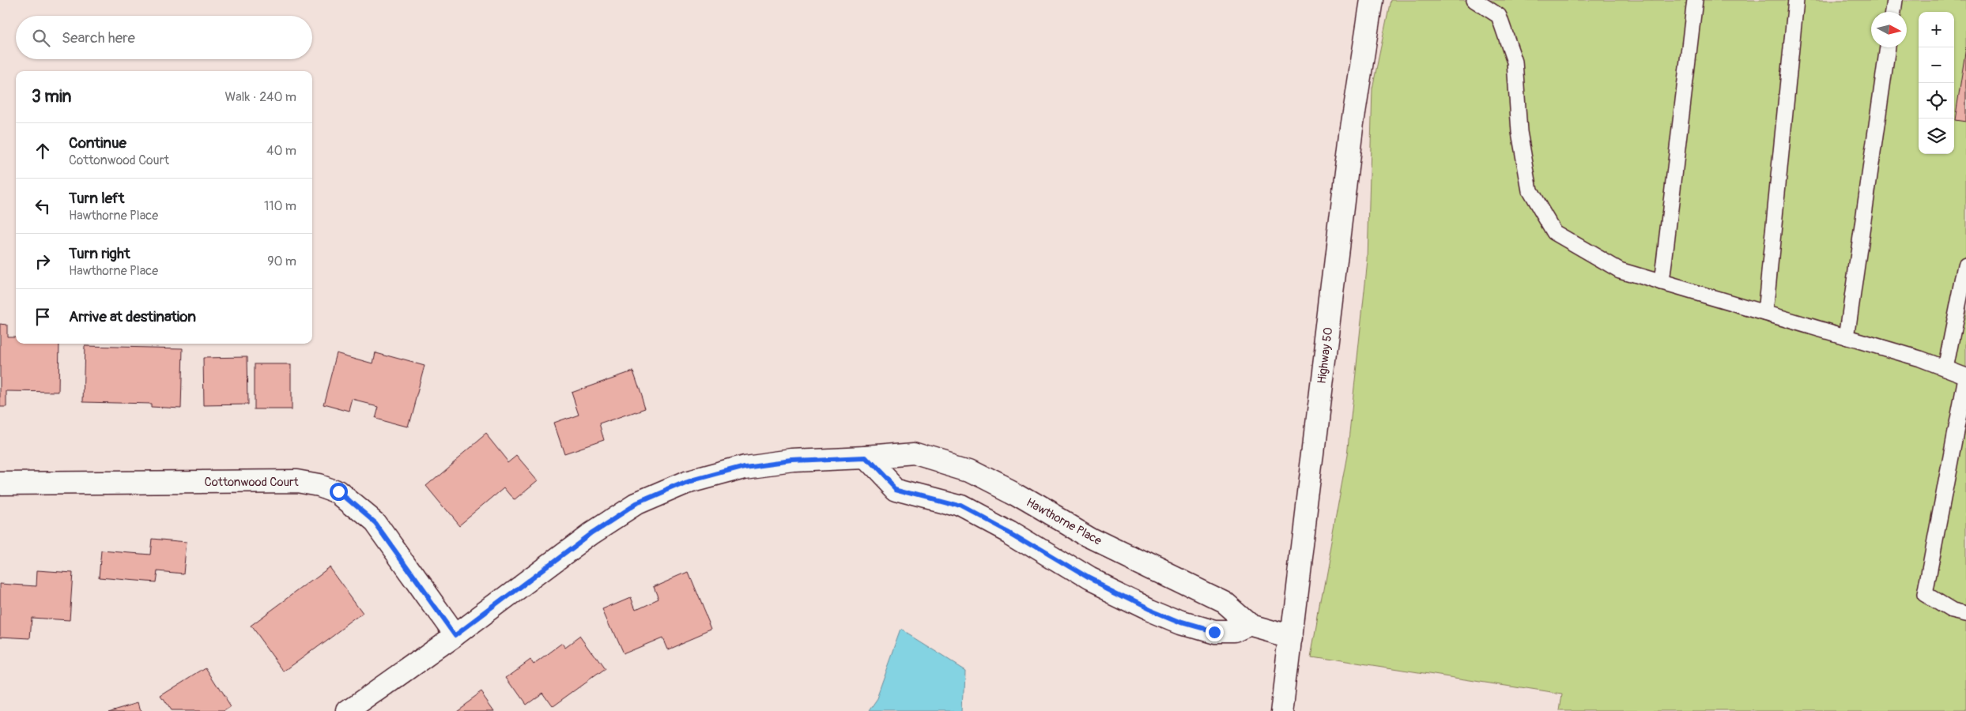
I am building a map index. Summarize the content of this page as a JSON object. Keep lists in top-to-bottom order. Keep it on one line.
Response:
{"streets":{"street":["Highway 50","Cottonwood Court","Hawthorne Place"]},"crossings":[["Highway 50","Hawthorne Place"],["Cottonwood Court","Hawthorne Place"]],"north":"right","page":{"map_buttons":["+","−"],"search":"Search here","heading":["3 min","Walk · 240 m"],"list":[["Continue","Cottonwood Court","40 m"],["Turn left","Hawthorne Place","110 m"],["Turn right","Hawthorne Place","90 m"],"Arrive at destination"]}}
